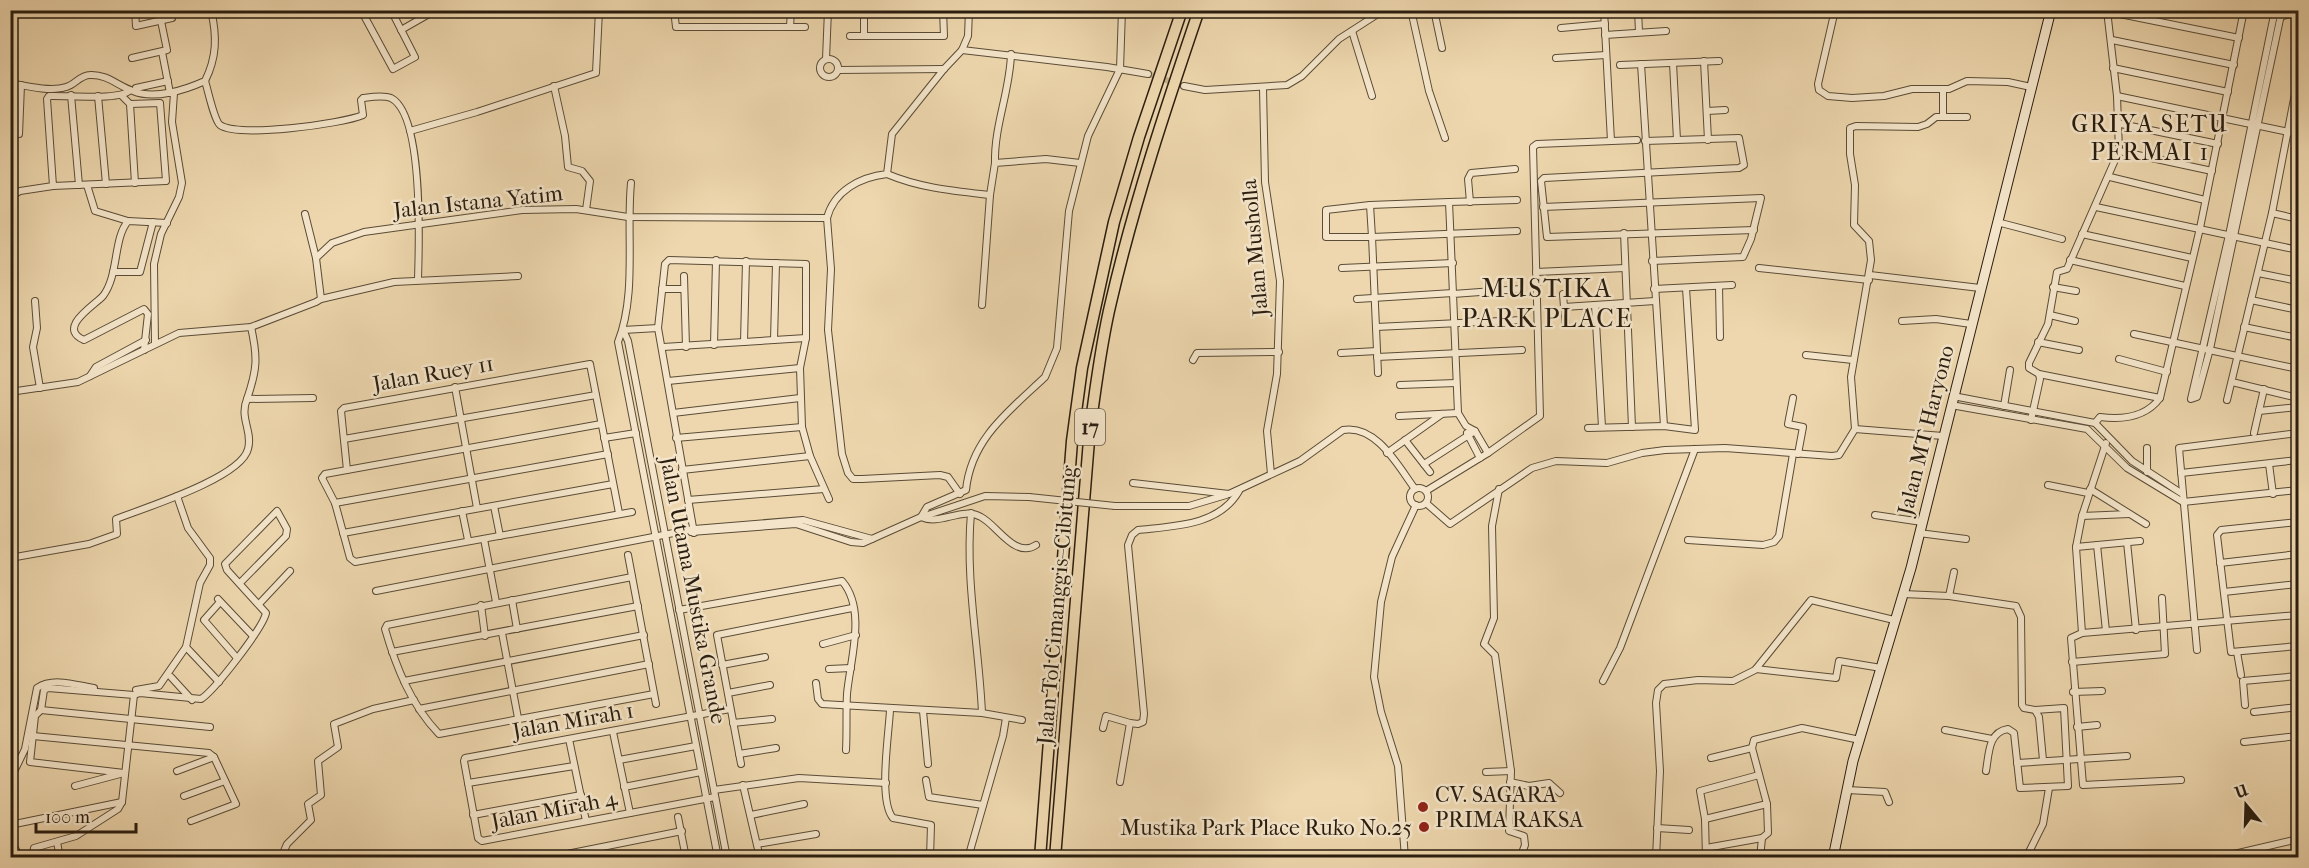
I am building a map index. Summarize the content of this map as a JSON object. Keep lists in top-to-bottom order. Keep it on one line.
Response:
{"streets":{"highway":["17","Jalan Tol Cimanggis–Cibitung"],"main road":["Jalan MT Haryono"],"street":["Jalan Istana Yatim","Jalan Musholla","Jalan Ruey 11","Jalan Utama Mustika Grande","Jalan Mirah 1","Jalan Mirah 4"]},"crossings":[["Jalan Istana Yatim","Jalan Utama Mustika Grande"],["Jalan Utama Mustika Grande","Jalan Mirah 1"],["Jalan Utama Mustika Grande","Jalan Mirah 4"],["Jalan Mirah 1","Jalan Mirah 4"]],"districts":["GRIYA SETU PERMAI 1","MUSTIKA PARK PLACE"],"places":["CV. SAGARA PRIMA RAKSA","Mustika Park Place Ruko No.25"],"scale_bar":"100 m","north":"top"}
